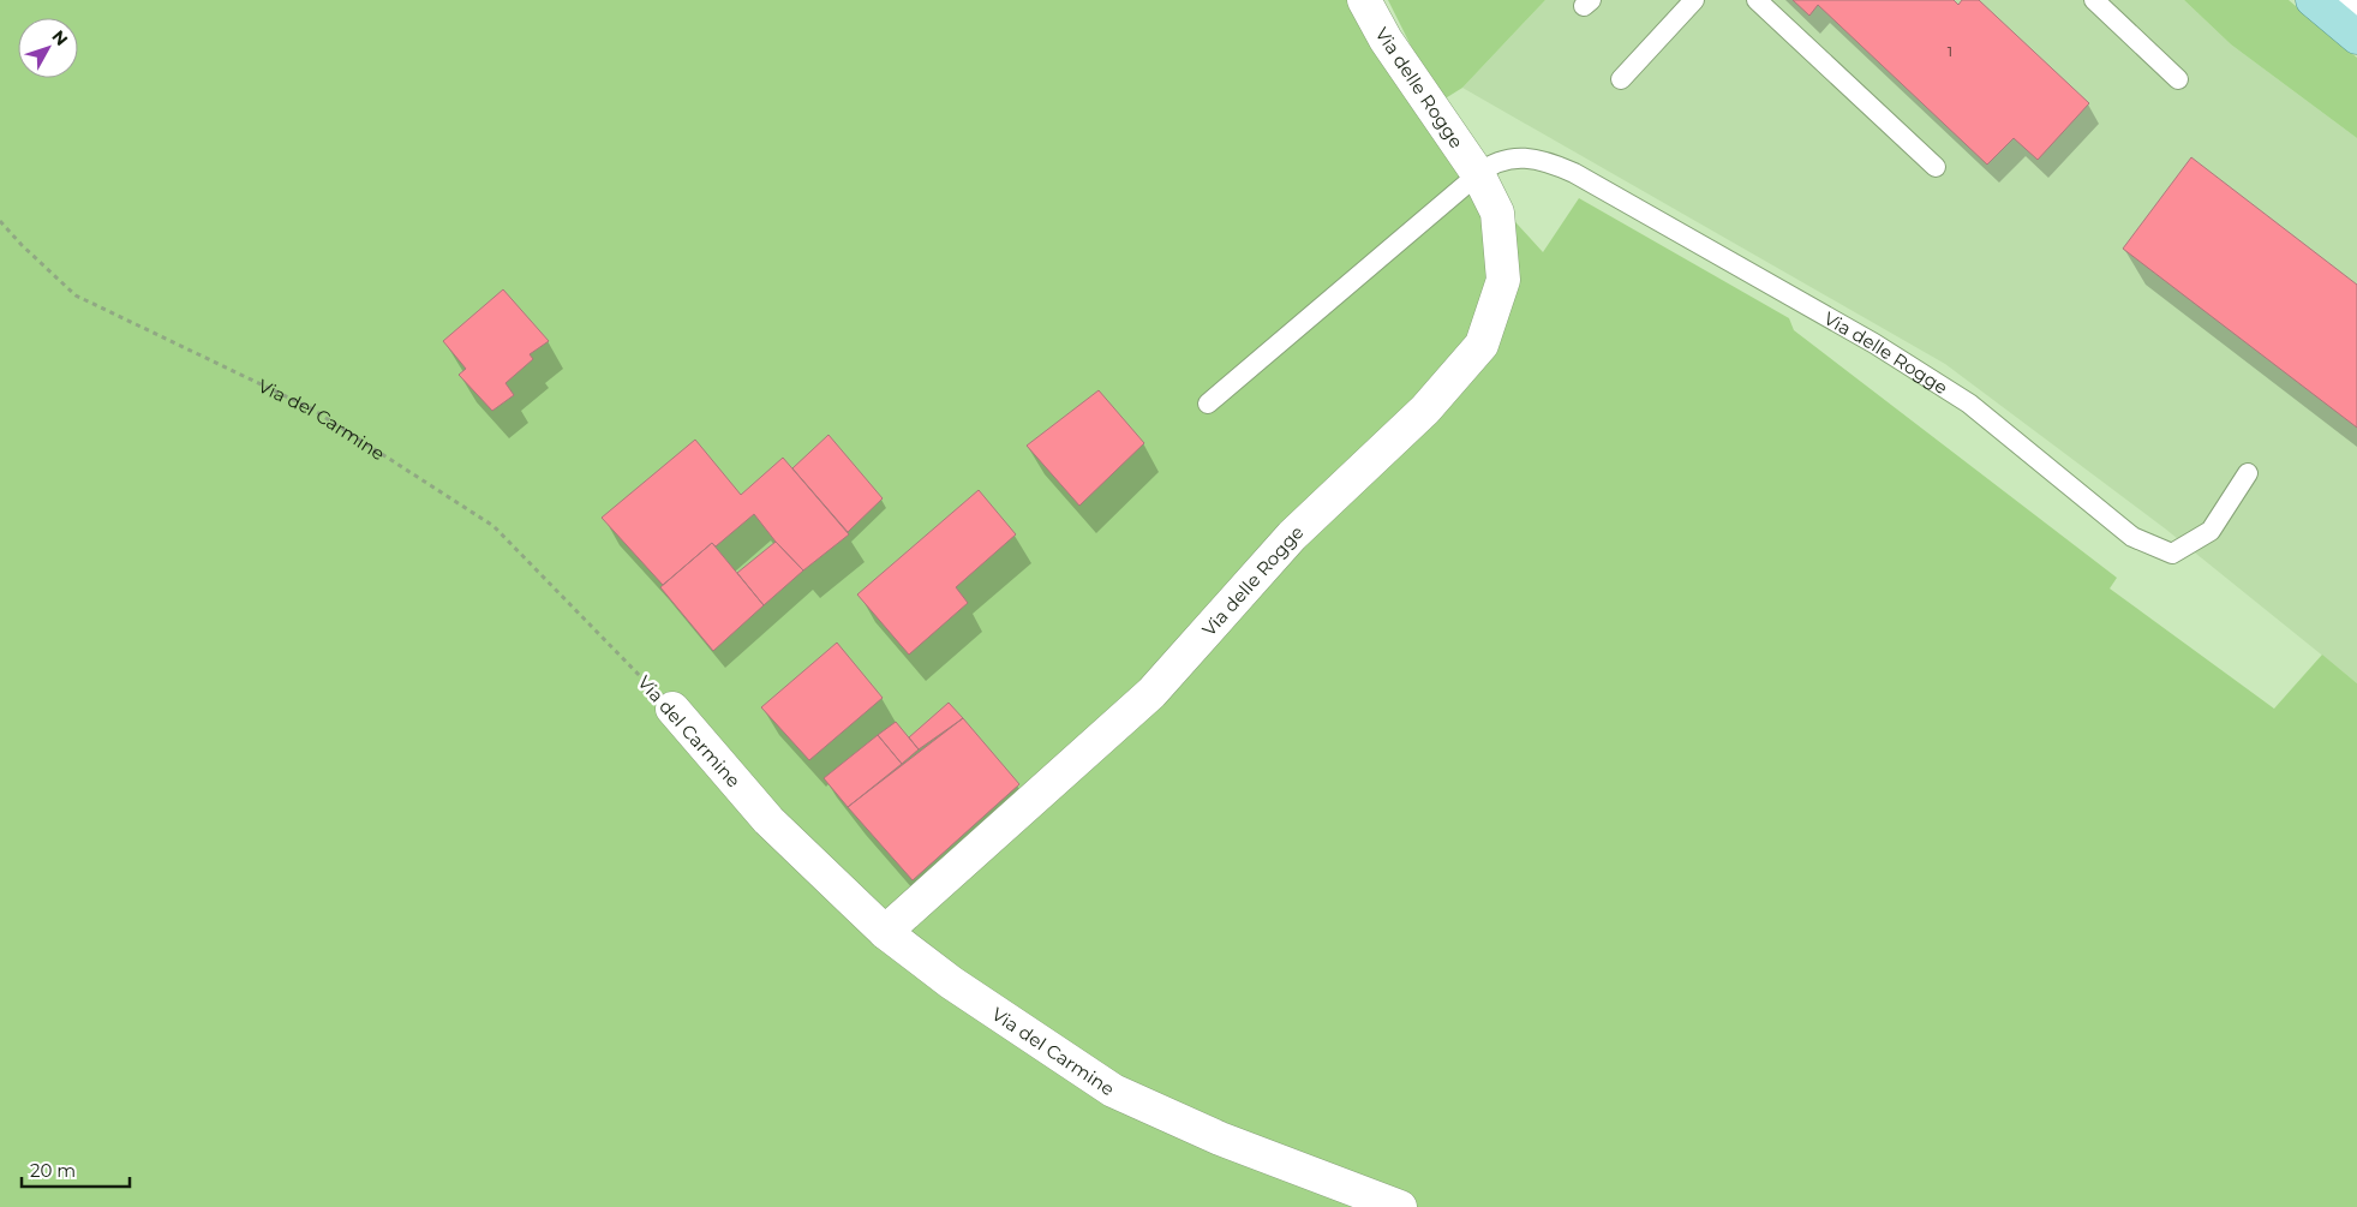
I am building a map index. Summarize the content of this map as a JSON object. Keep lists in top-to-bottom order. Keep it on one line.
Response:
{"streets":{"street":["Via delle Rogge","Via del Carmine"]},"crossings":[["Via delle Rogge","Via del Carmine"]],"house_numbers":["1"],"scale_bar":"20 m","north":"top right"}
